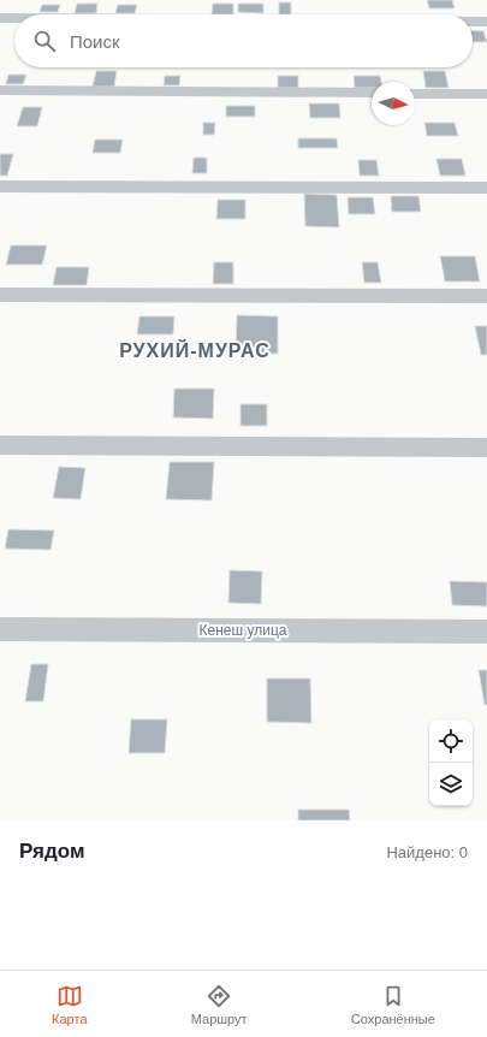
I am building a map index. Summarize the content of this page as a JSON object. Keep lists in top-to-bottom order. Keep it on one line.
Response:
{"streets":{"street":["Кенеш улица"]},"districts":["РУХИЙ-МУРАС"],"north":"right","page":{"search":"Поиск","heading":["Рядом","Найдено: 0"],"nav":["Карта","Маршрут","Сохранённые"]}}
